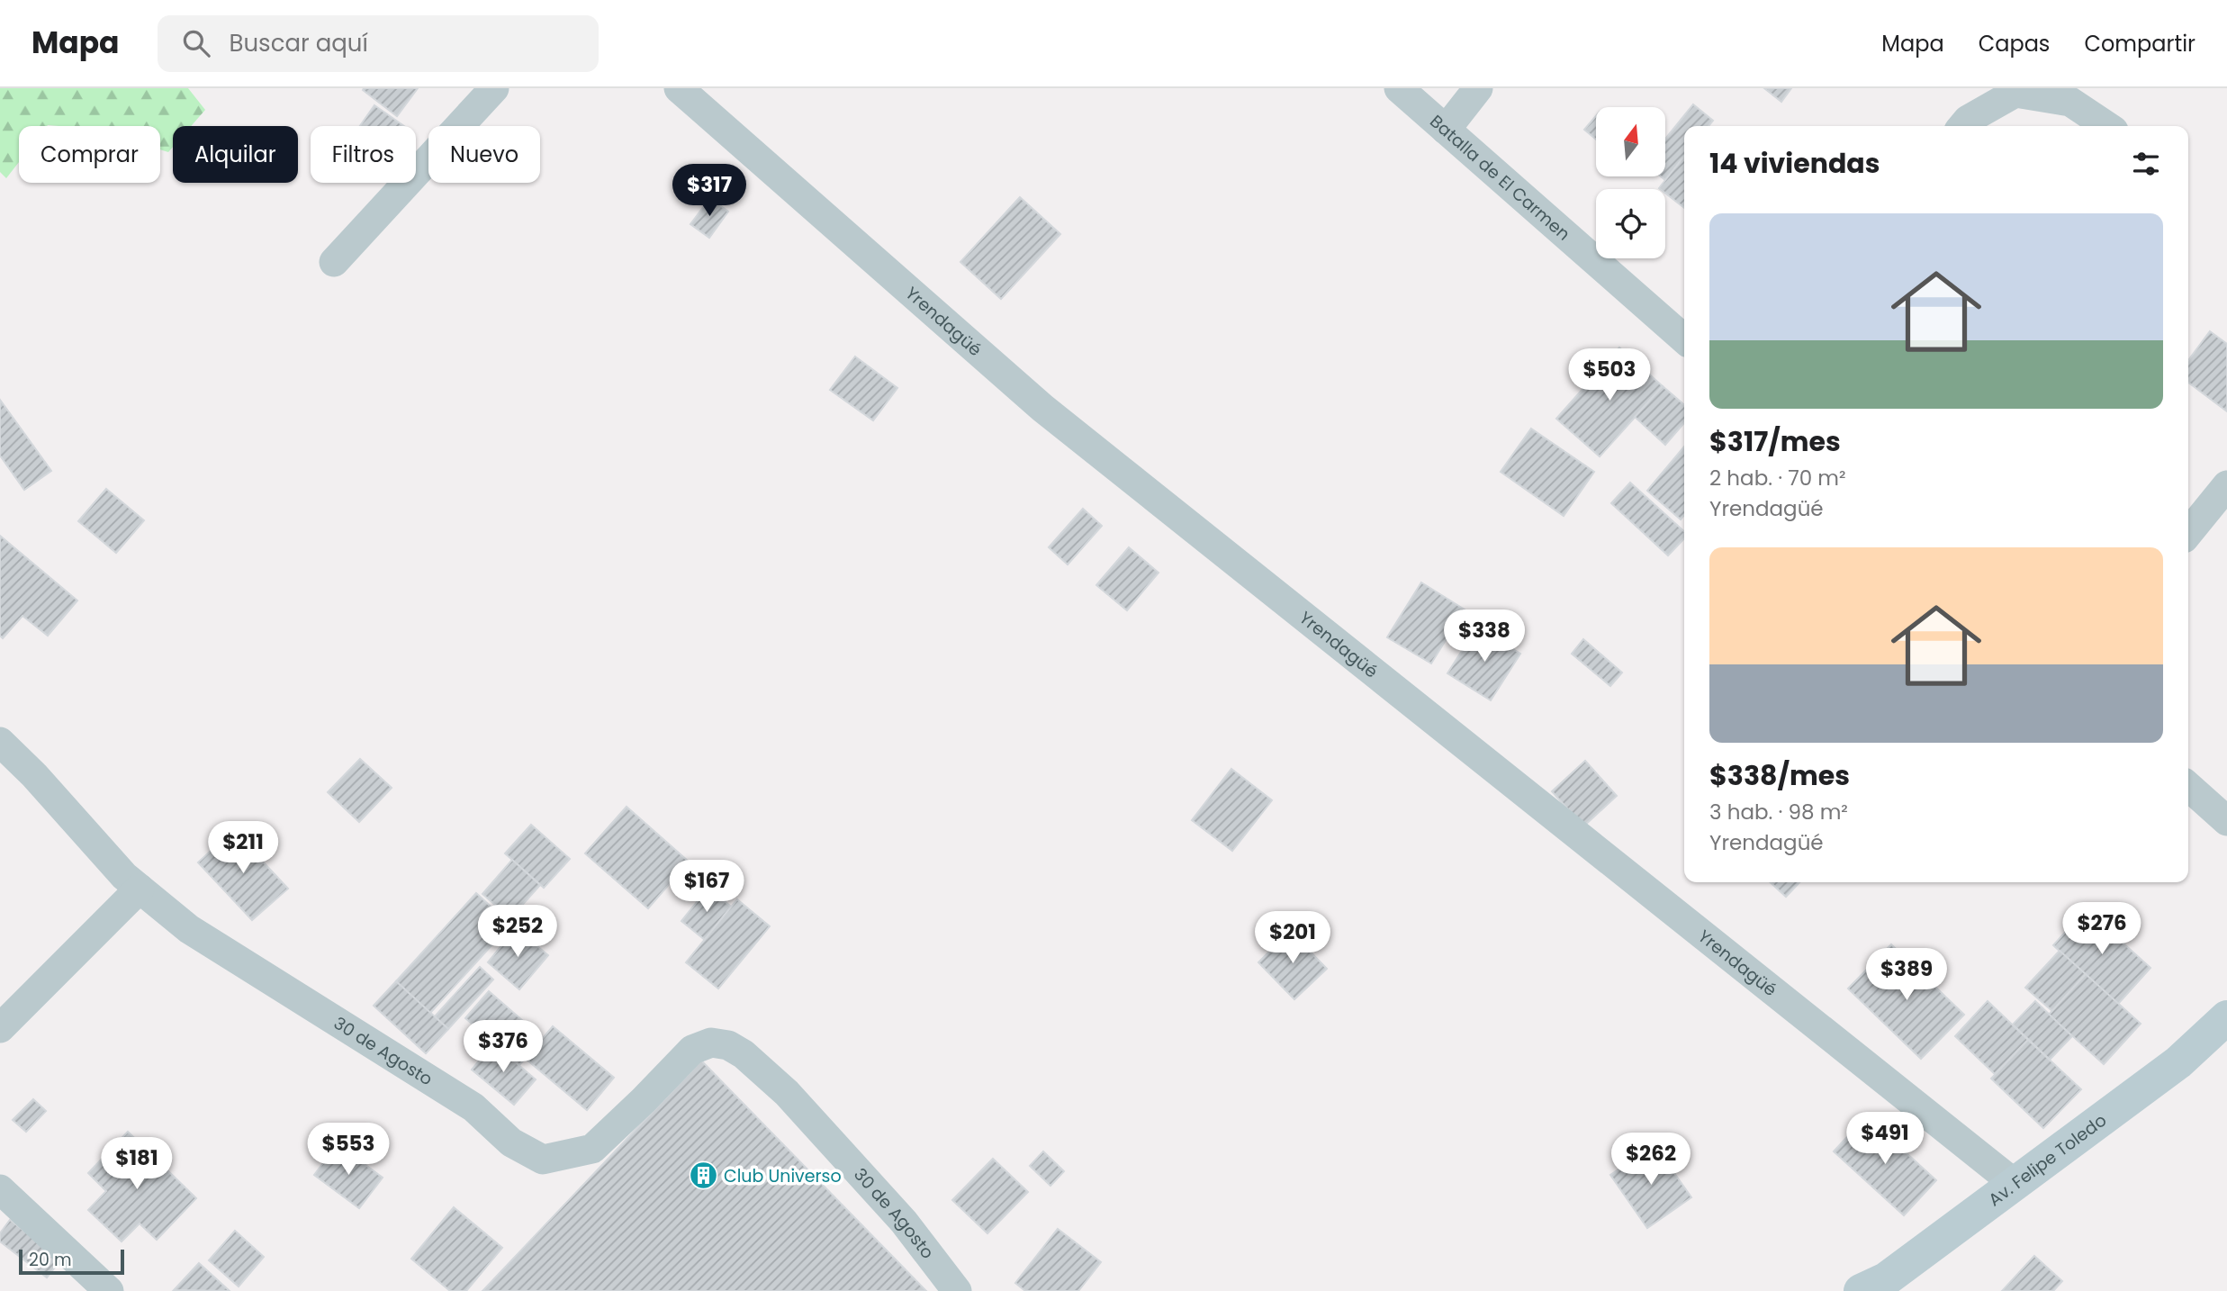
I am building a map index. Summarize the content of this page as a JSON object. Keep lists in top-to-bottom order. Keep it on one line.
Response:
{"streets":{"main road":["Av. Felipe Toledo"],"street":["Batalla de El Carmen","Yrendagüé","30 de Agosto"]},"crossings":[["Yrendagüé","Av. Felipe Toledo"]],"places":{"building":["Club Universo"]},"scale_bar":"20 m","north":"top","page":{"header":"Mapa","search":"Buscar aquí","nav":["Mapa","Capas","Compartir"],"chip":["Comprar","Alquilar","Filtros","Nuevo"],"heading":"14 viviendas","price":["$317","$503","$338","$211","$167","$276","$252","$201","$389","$376","$491","$553","$262","$181"],"list":[{"name":"$317/mes","note":"2 hab. · 70 m² · Yrendagüé"},{"name":"$338/mes","note":"3 hab. · 98 m² · Yrendagüé"}],"scale":"20 m"}}
